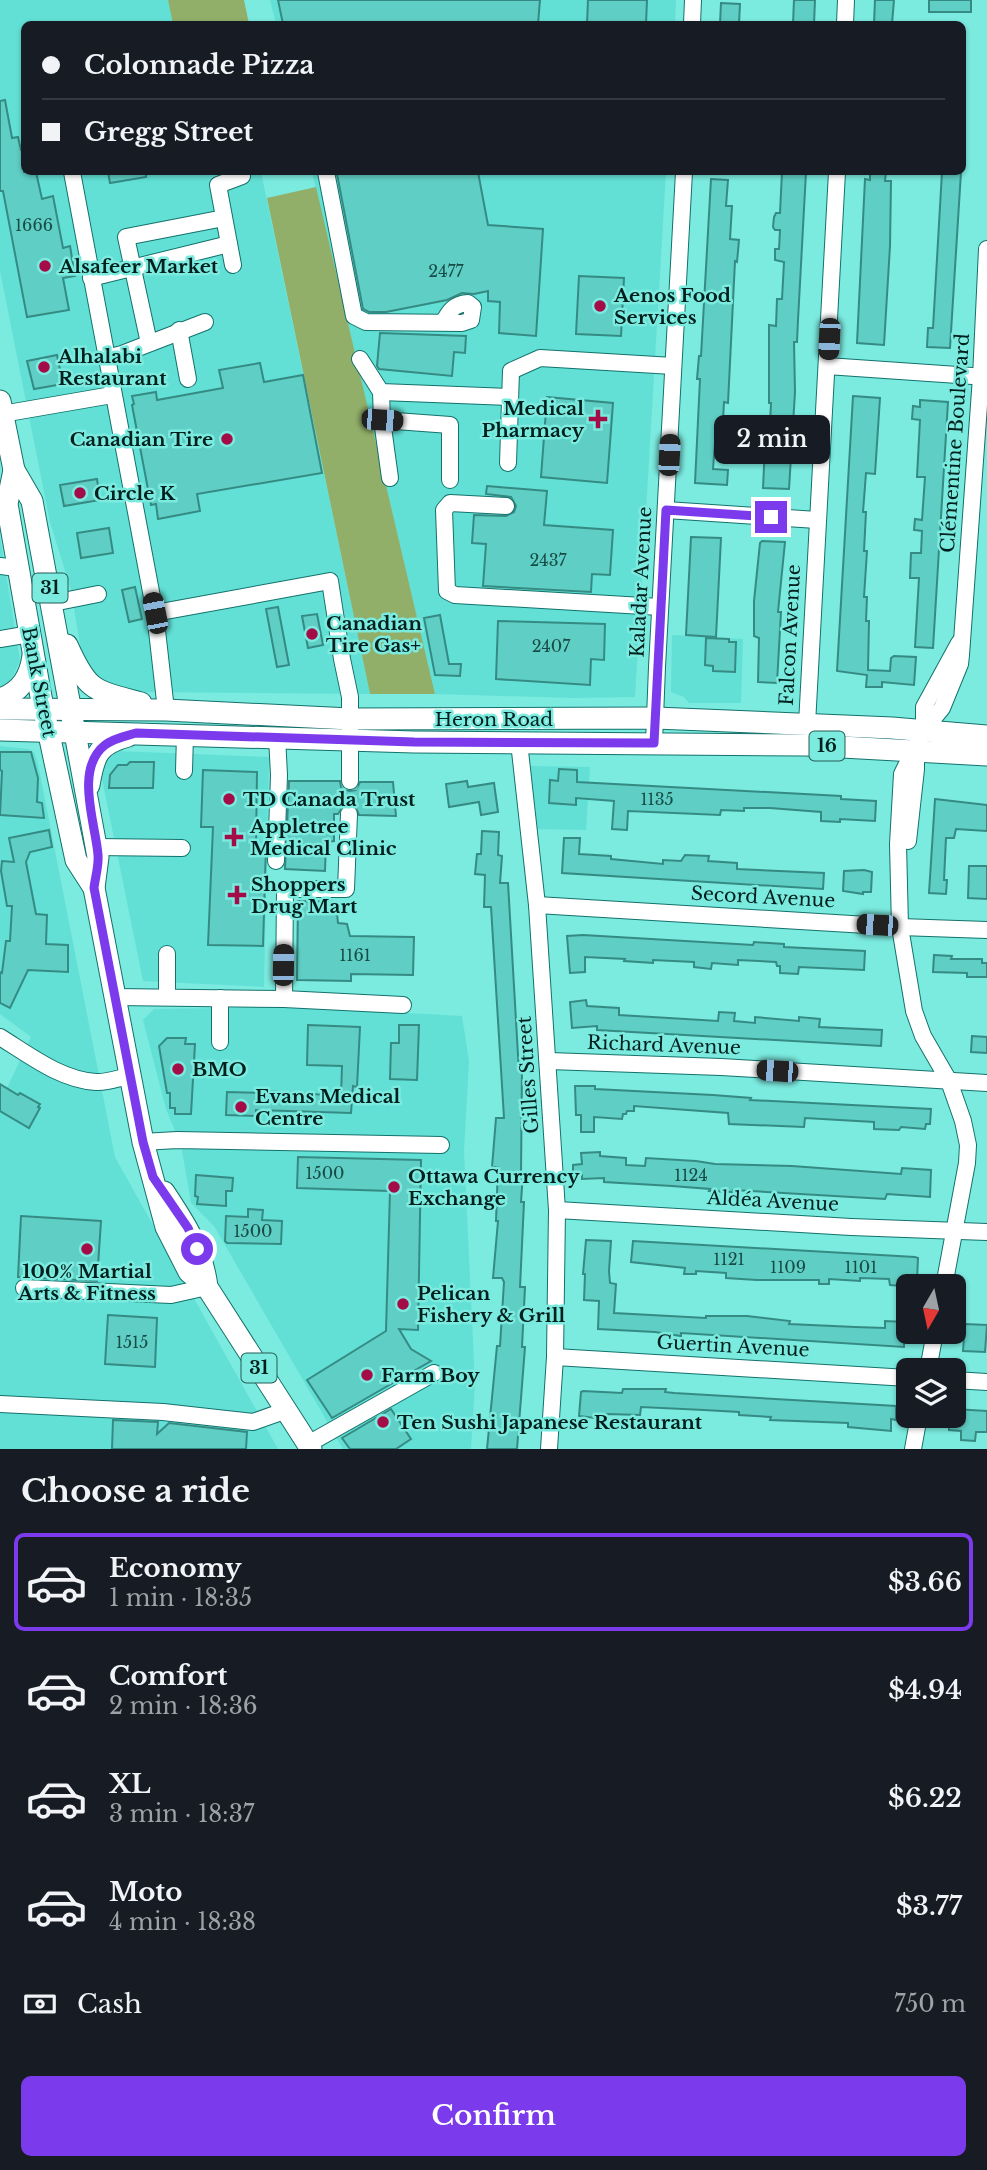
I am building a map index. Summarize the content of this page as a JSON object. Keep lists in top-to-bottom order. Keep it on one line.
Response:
{"streets":{"main road":["31","Bank Street","Heron Road","16"],"street":["Clémentine Boulevard","Kaladar Avenue","Falcon Avenue","Secord Avenue","Richard Avenue","Gilles Street","Aldéa Avenue","Guertin Avenue"]},"crossings":[["Clémentine Boulevard","Heron Road"],["Clémentine Boulevard","Secord Avenue"],["Clémentine Boulevard","Richard Avenue"],["Clémentine Boulevard","Aldéa Avenue"],["Kaladar Avenue","Heron Road"],["Falcon Avenue","Heron Road"],["Bank Street","Heron Road"],["Heron Road","Gilles Street"],["Secord Avenue","Gilles Street"],["Richard Avenue","Gilles Street"],["Gilles Street","Aldéa Avenue"],["Gilles Street","Guertin Avenue"]],"places":{"other":["Alsafeer Market","Aenos Food Services","Alhalabi Restaurant","Canadian Tire","Circle K","Canadian Tire Gas+","TD Canada Trust","BMO","Evans Medical Centre","Ottawa Currency Exchange","100% Martial Arts & Fitness","Pelican Fishery & Grill","Farm Boy","Ten Sushi Japanese Restaurant"],"health":["Medical Pharmacy","Appletree Medical Clinic","Shoppers Drug Mart"]},"house_numbers":["1666","2477","2437","2407","1135","1161","1500","1124","1500","1121","1109","1101","1515"],"north":"bottom","page":{"banner":["Colonnade Pizza","Gregg Street"],"bubble":"2 min","heading":"Choose a ride","list":[{"name":"Economy","note":"1 min · 18:35","value":"$3.66"},{"name":"Comfort","note":"2 min · 18:36","value":"$4.94"},{"name":"XL","note":"3 min · 18:37","value":"$6.22"},{"name":"Moto","note":"4 min · 18:38","value":"$3.77"}],"pay":["Cash","750 m"],"buttons":"Confirm"}}
